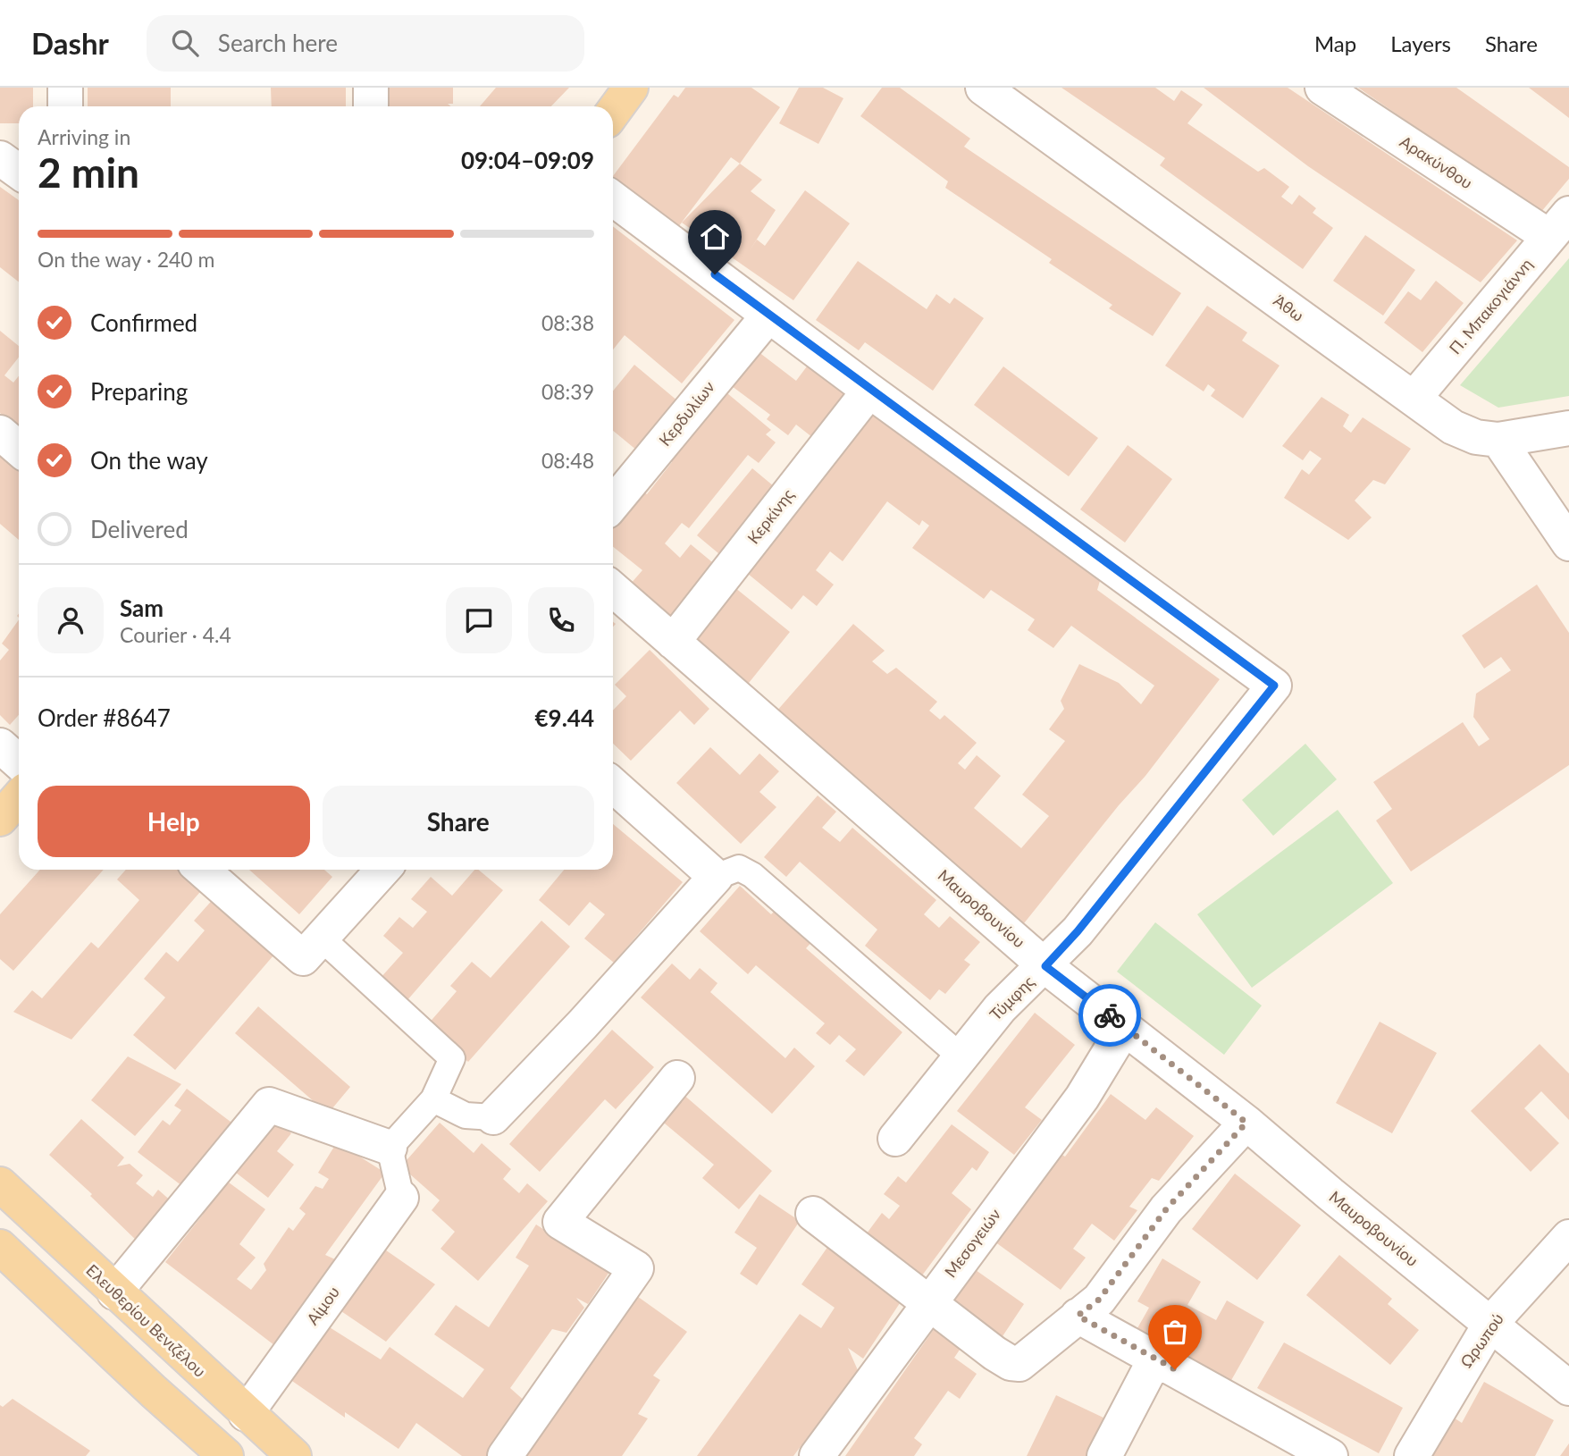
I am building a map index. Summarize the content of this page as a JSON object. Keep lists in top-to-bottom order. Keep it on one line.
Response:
{"streets":{"main road":["Ελευθερίου Βενιζέλου"],"street":["Αρακύνθου","Π. Μπακογιάννη","Άθω","Κερδυλίων","Κερκίνης","Μαυροβουνίου","Τύμφης","Μεσογειών","Αίμου","Ωρωπού"]},"crossings":[["Αρακύνθου","Π. Μπακογιάννη"],["Π. Μπακογιάννη","Άθω"],["Κερκίνης","Μαυροβουνίου"],["Κερκίνης","Τύμφης"],["Μαυροβουνίου","Τύμφης"],["Μαυροβουνίου","Μεσογειών"],["Μαυροβουνίου","Ωρωπού"],["Αίμου","Ελευθερίου Βενιζέλου"]],"page":{"header":"Dashr","search":"Search here","nav":["Map","Layers","Share"],"heading":["2 min","Arriving in","09:04–09:09"],"panel":["Sam","Courier · 4.4","Order #8647","€9.44"],"bar":"On the way · 240 m","list":[["Confirmed","08:38"],["Preparing","08:39"],["On the way","08:48"],"Delivered"],"buttons":["Help","Share"]}}
